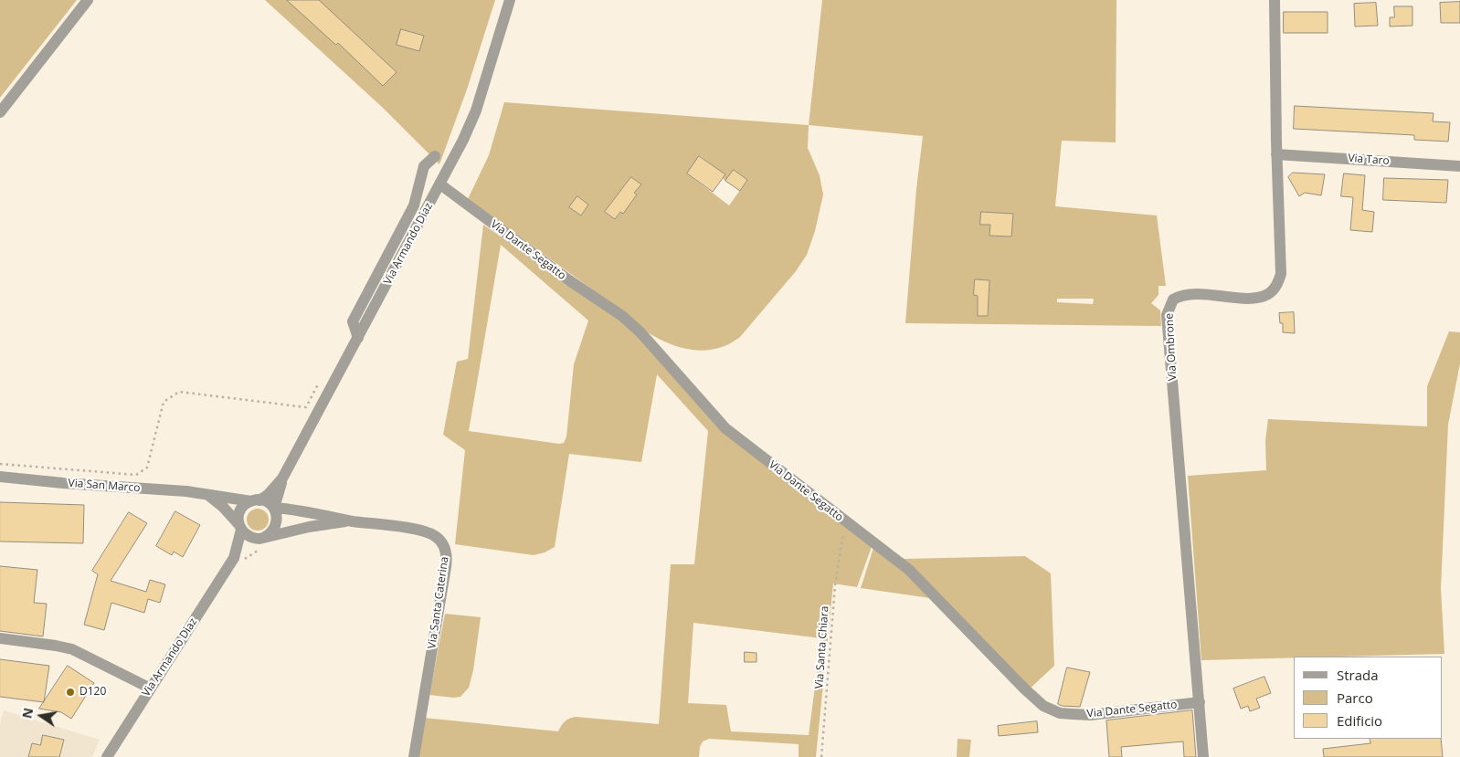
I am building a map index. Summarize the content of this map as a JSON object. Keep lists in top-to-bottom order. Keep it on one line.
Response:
{"streets":{"street":["Via Taro","Via Armando Diaz","Via Dante Segatto","Via Ombrone","Via San Marco","Via Santa Caterina"],"path":["Via Santa Chiara"]},"crossings":[["Via Taro","Via Ombrone"],["Via Armando Diaz","Via Dante Segatto"],["Via Armando Diaz","Via San Marco"],["Via Armando Diaz","Via Santa Caterina"],["Via Dante Segatto","Via Ombrone"],["Via San Marco","Via Santa Caterina"]],"places":["D120"],"legend":["Strada","Parco","Edificio"],"north":"left"}
